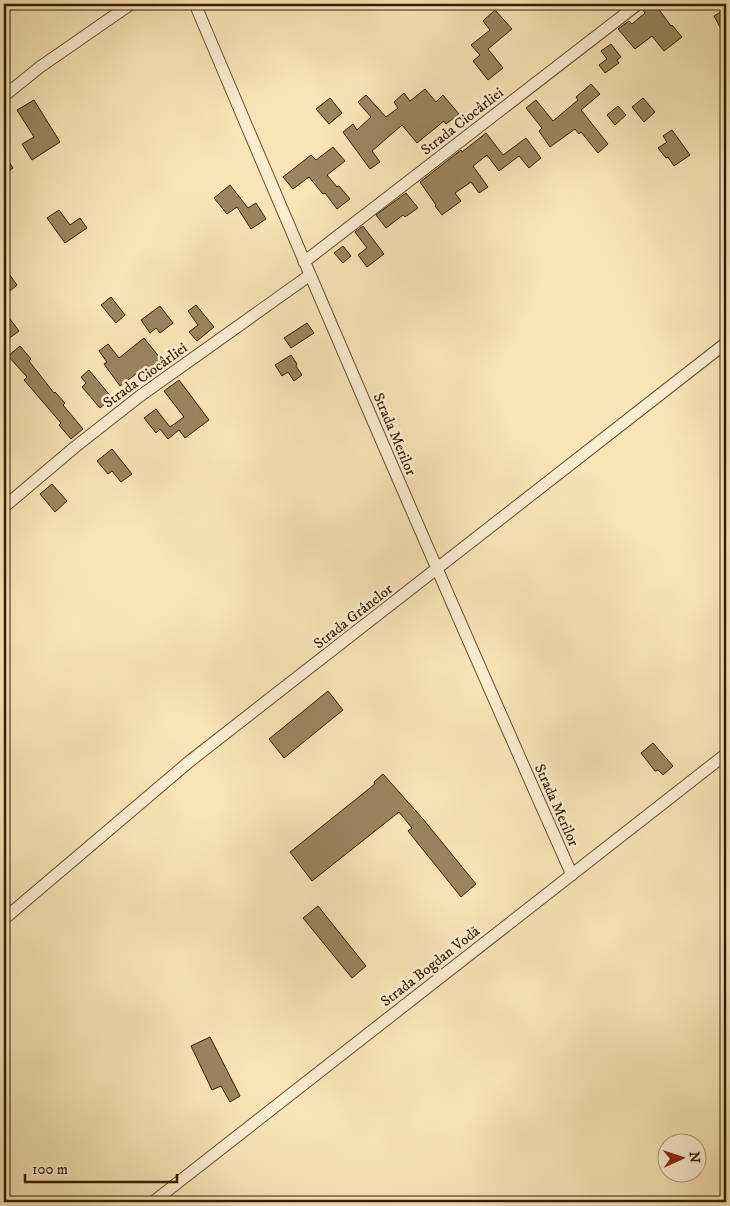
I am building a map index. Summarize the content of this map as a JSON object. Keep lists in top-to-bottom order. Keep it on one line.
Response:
{"streets":{"street":["Strada Ciocârliei","Strada Merilor","Strada Grânelor","Strada Bogdan Vodă"]},"crossings":[["Strada Ciocârliei","Strada Merilor"],["Strada Merilor","Strada Grânelor"],["Strada Merilor","Strada Bogdan Vodă"]],"scale_bar":"100 m","north":"right"}
